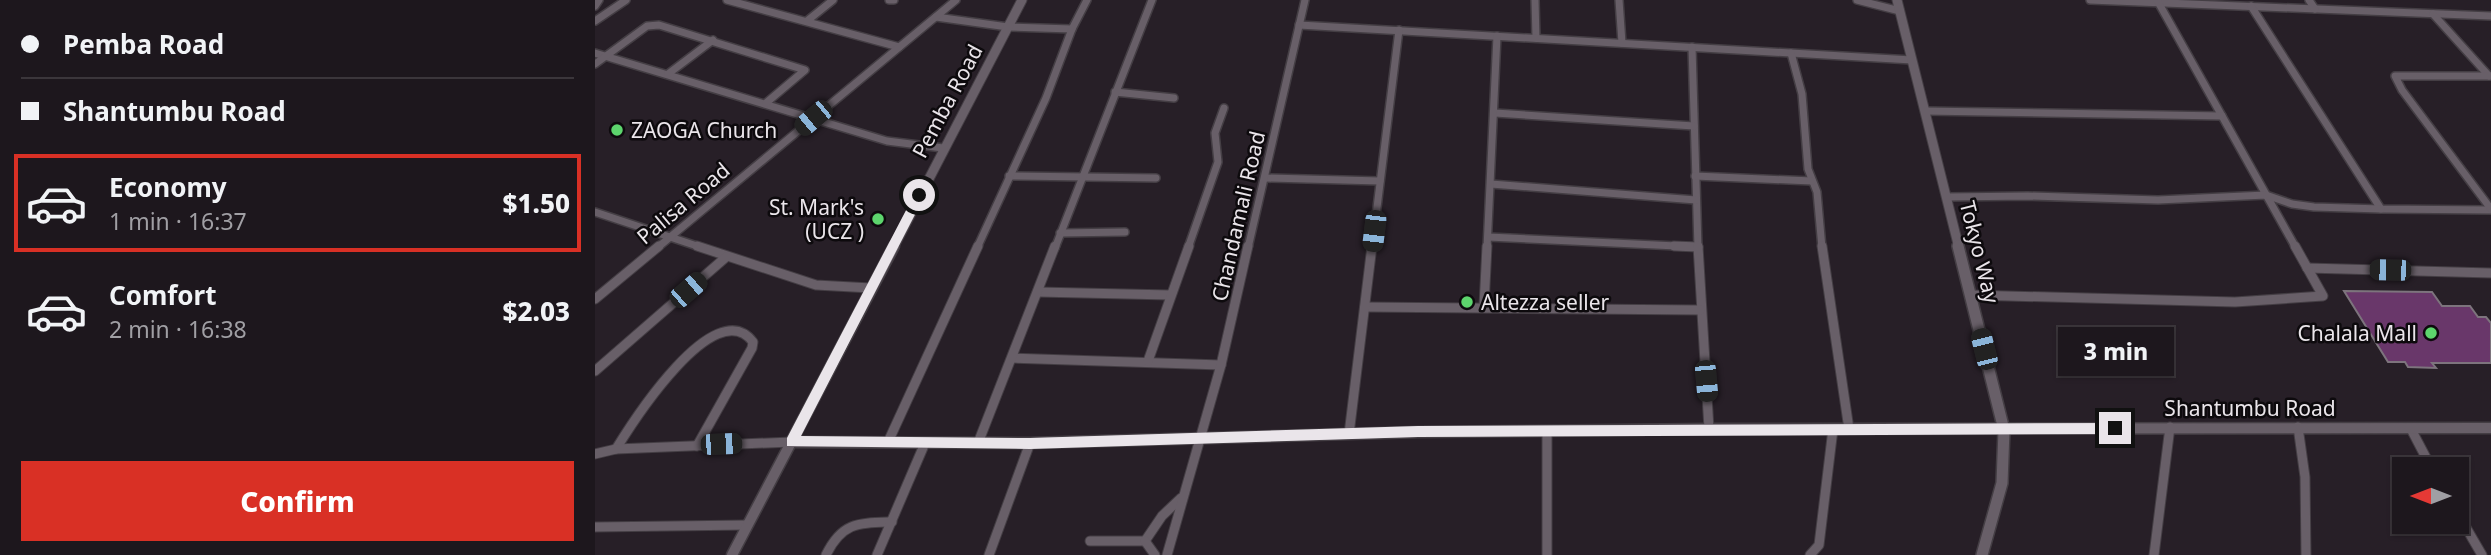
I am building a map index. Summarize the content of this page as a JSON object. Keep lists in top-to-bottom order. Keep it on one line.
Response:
{"streets":{"main road":["Tokyo Way"],"street":["Pemba Road","Palisa Road","Chandamali Road","Shantumbu Road"]},"crossings":[["Pemba Road","Shantumbu Road"],["Chandamali Road","Shantumbu Road"],["Tokyo Way","Shantumbu Road"]],"places":["ZAOGA Church","St. Mark's (UCZ )","Altezza seller","Chalala Mall"],"north":"left","page":{"banner":["Pemba Road","Shantumbu Road"],"list":[{"name":"Economy","note":"1 min · 16:37","value":"$1.50"},{"name":"Comfort","note":"2 min · 16:38","value":"$2.03"}],"bubble":"3 min","buttons":"Confirm"}}
